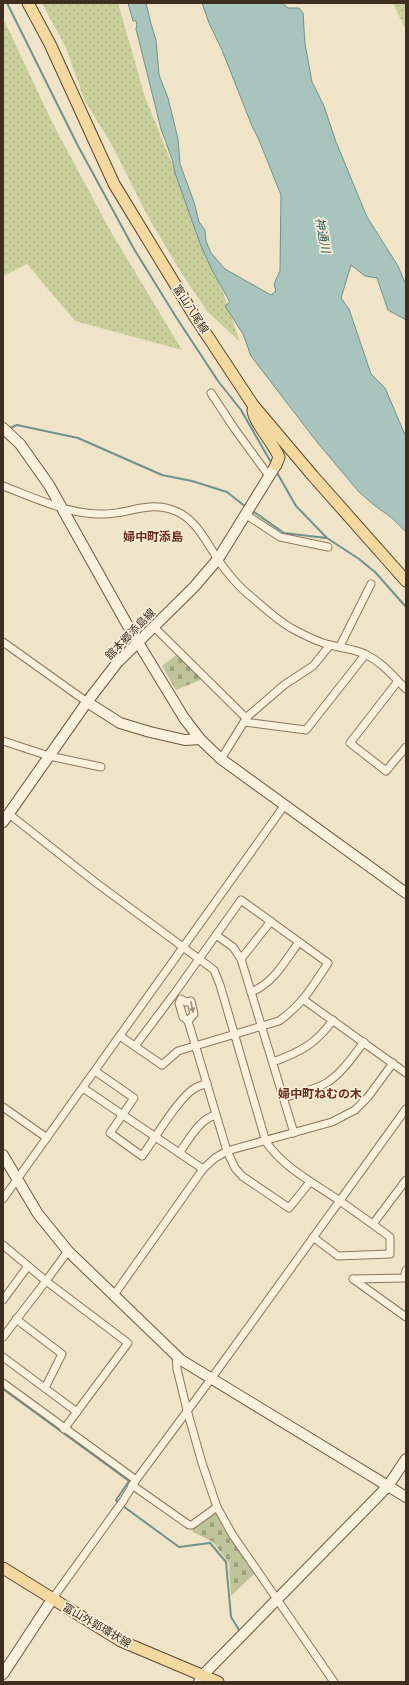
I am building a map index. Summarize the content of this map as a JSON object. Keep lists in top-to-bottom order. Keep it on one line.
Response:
{"streets":{"main road":["富山八尾線","富山外郭環状線"],"street":["舘本郷添島線"]},"districts":["婦中町添島","婦中町ねむの木"],"water":["神通川"]}
